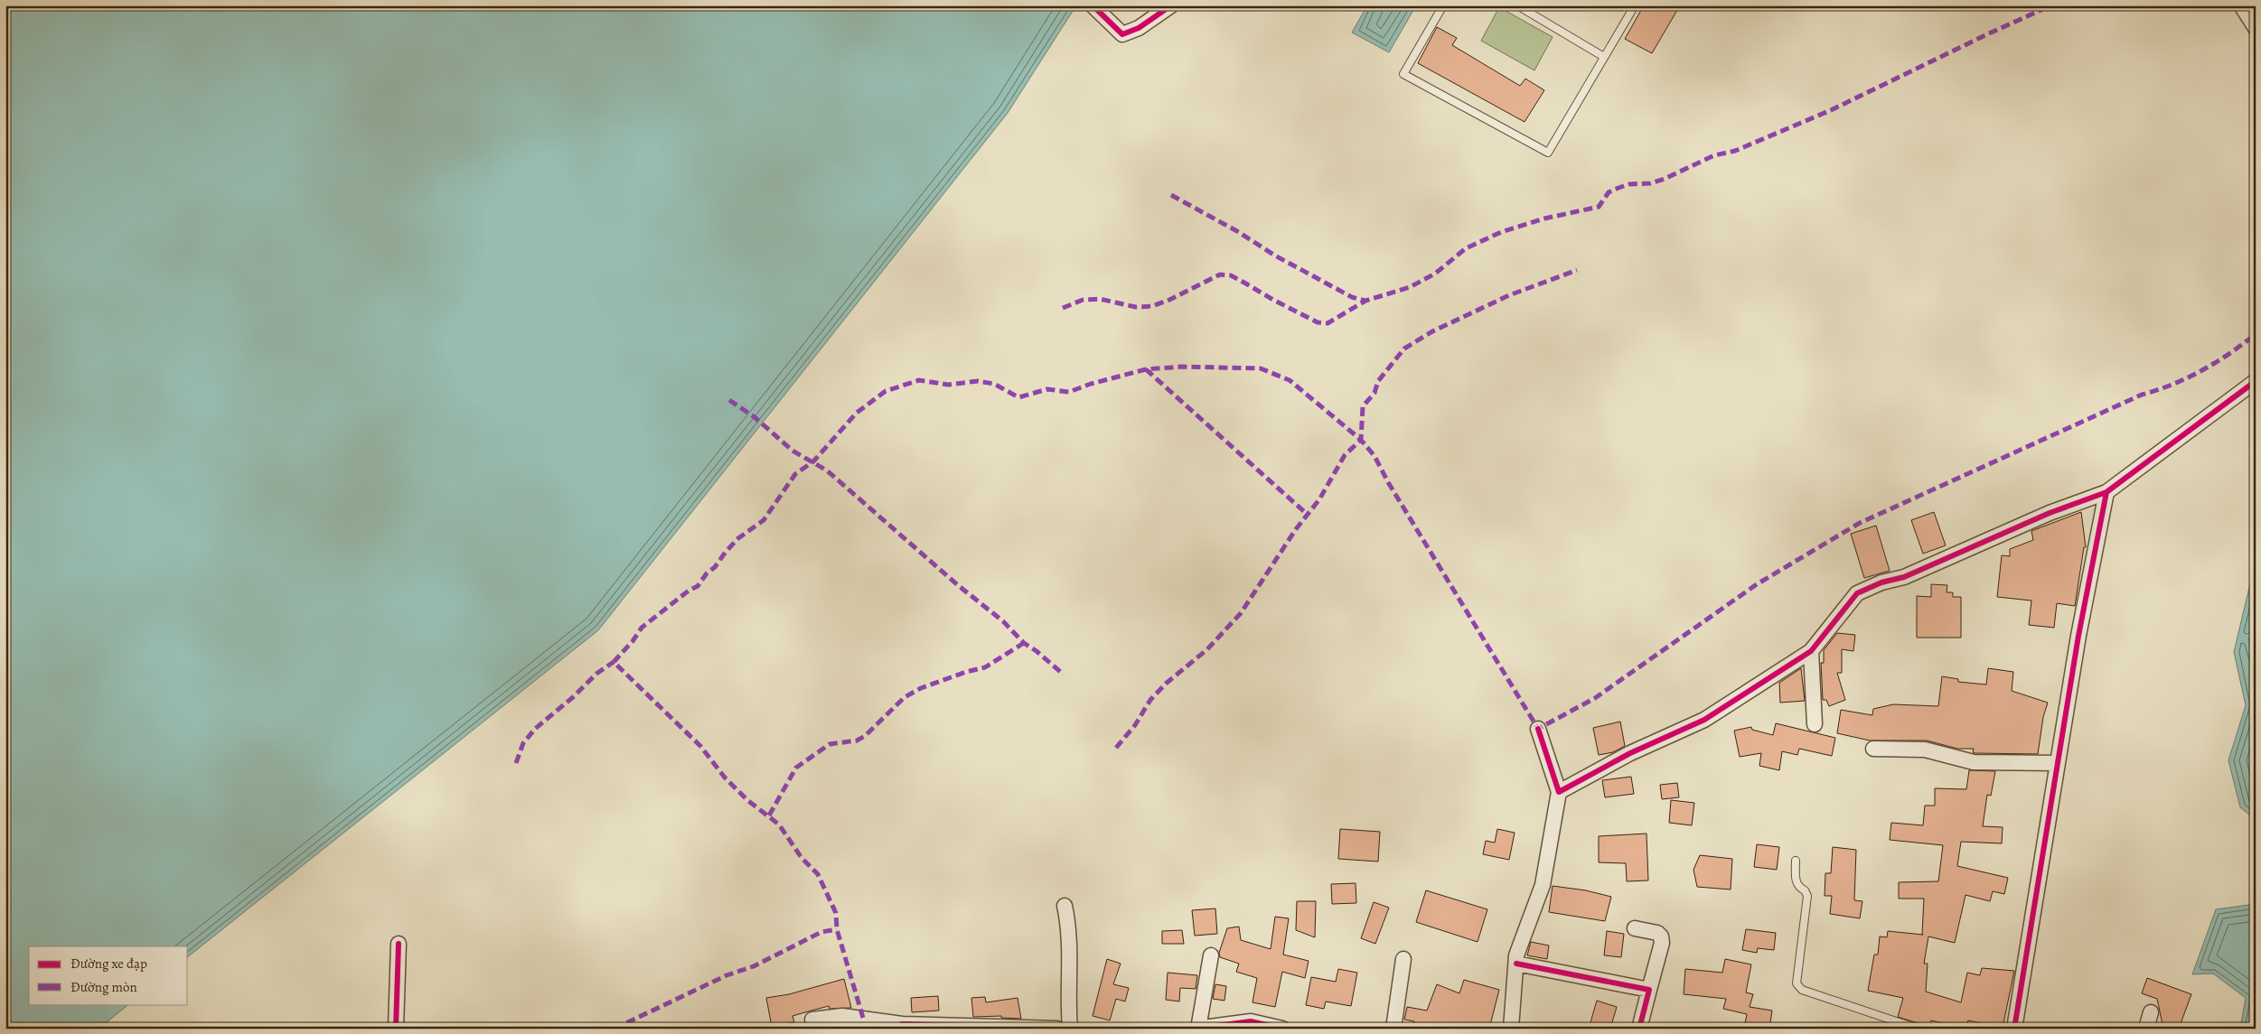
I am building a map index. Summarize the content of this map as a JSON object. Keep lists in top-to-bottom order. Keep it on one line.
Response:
{"legend":["Đường xe đạp","Đường mòn"]}
